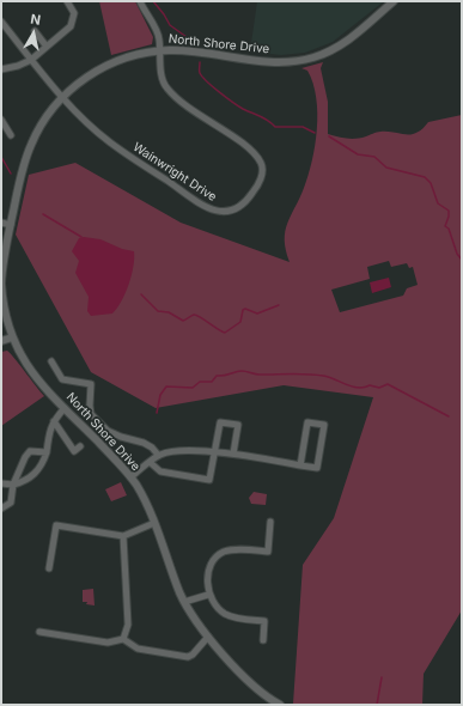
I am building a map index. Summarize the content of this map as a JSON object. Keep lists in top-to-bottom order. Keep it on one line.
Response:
{"streets":{"street":["North Shore Drive","Wainwright Drive"]},"crossings":[["North Shore Drive","Wainwright Drive"]],"north":"top"}
